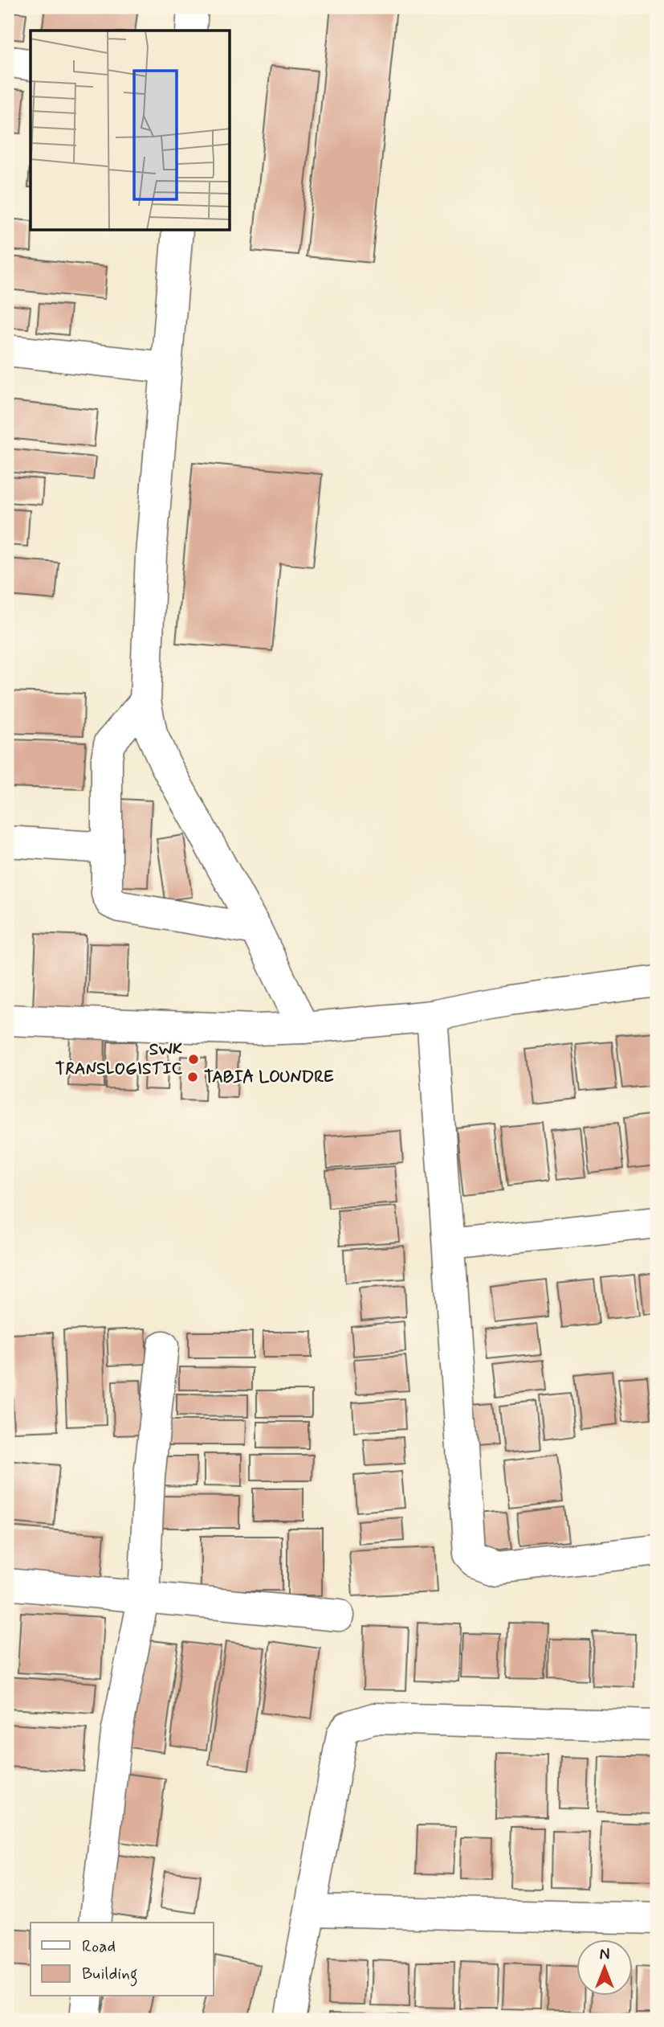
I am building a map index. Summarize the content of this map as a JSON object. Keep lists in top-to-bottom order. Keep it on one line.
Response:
{"places":["SWK TRANSLOGISTIC","TABIA LOUNDRE"],"legend":["Road","Building"],"north":"top"}
